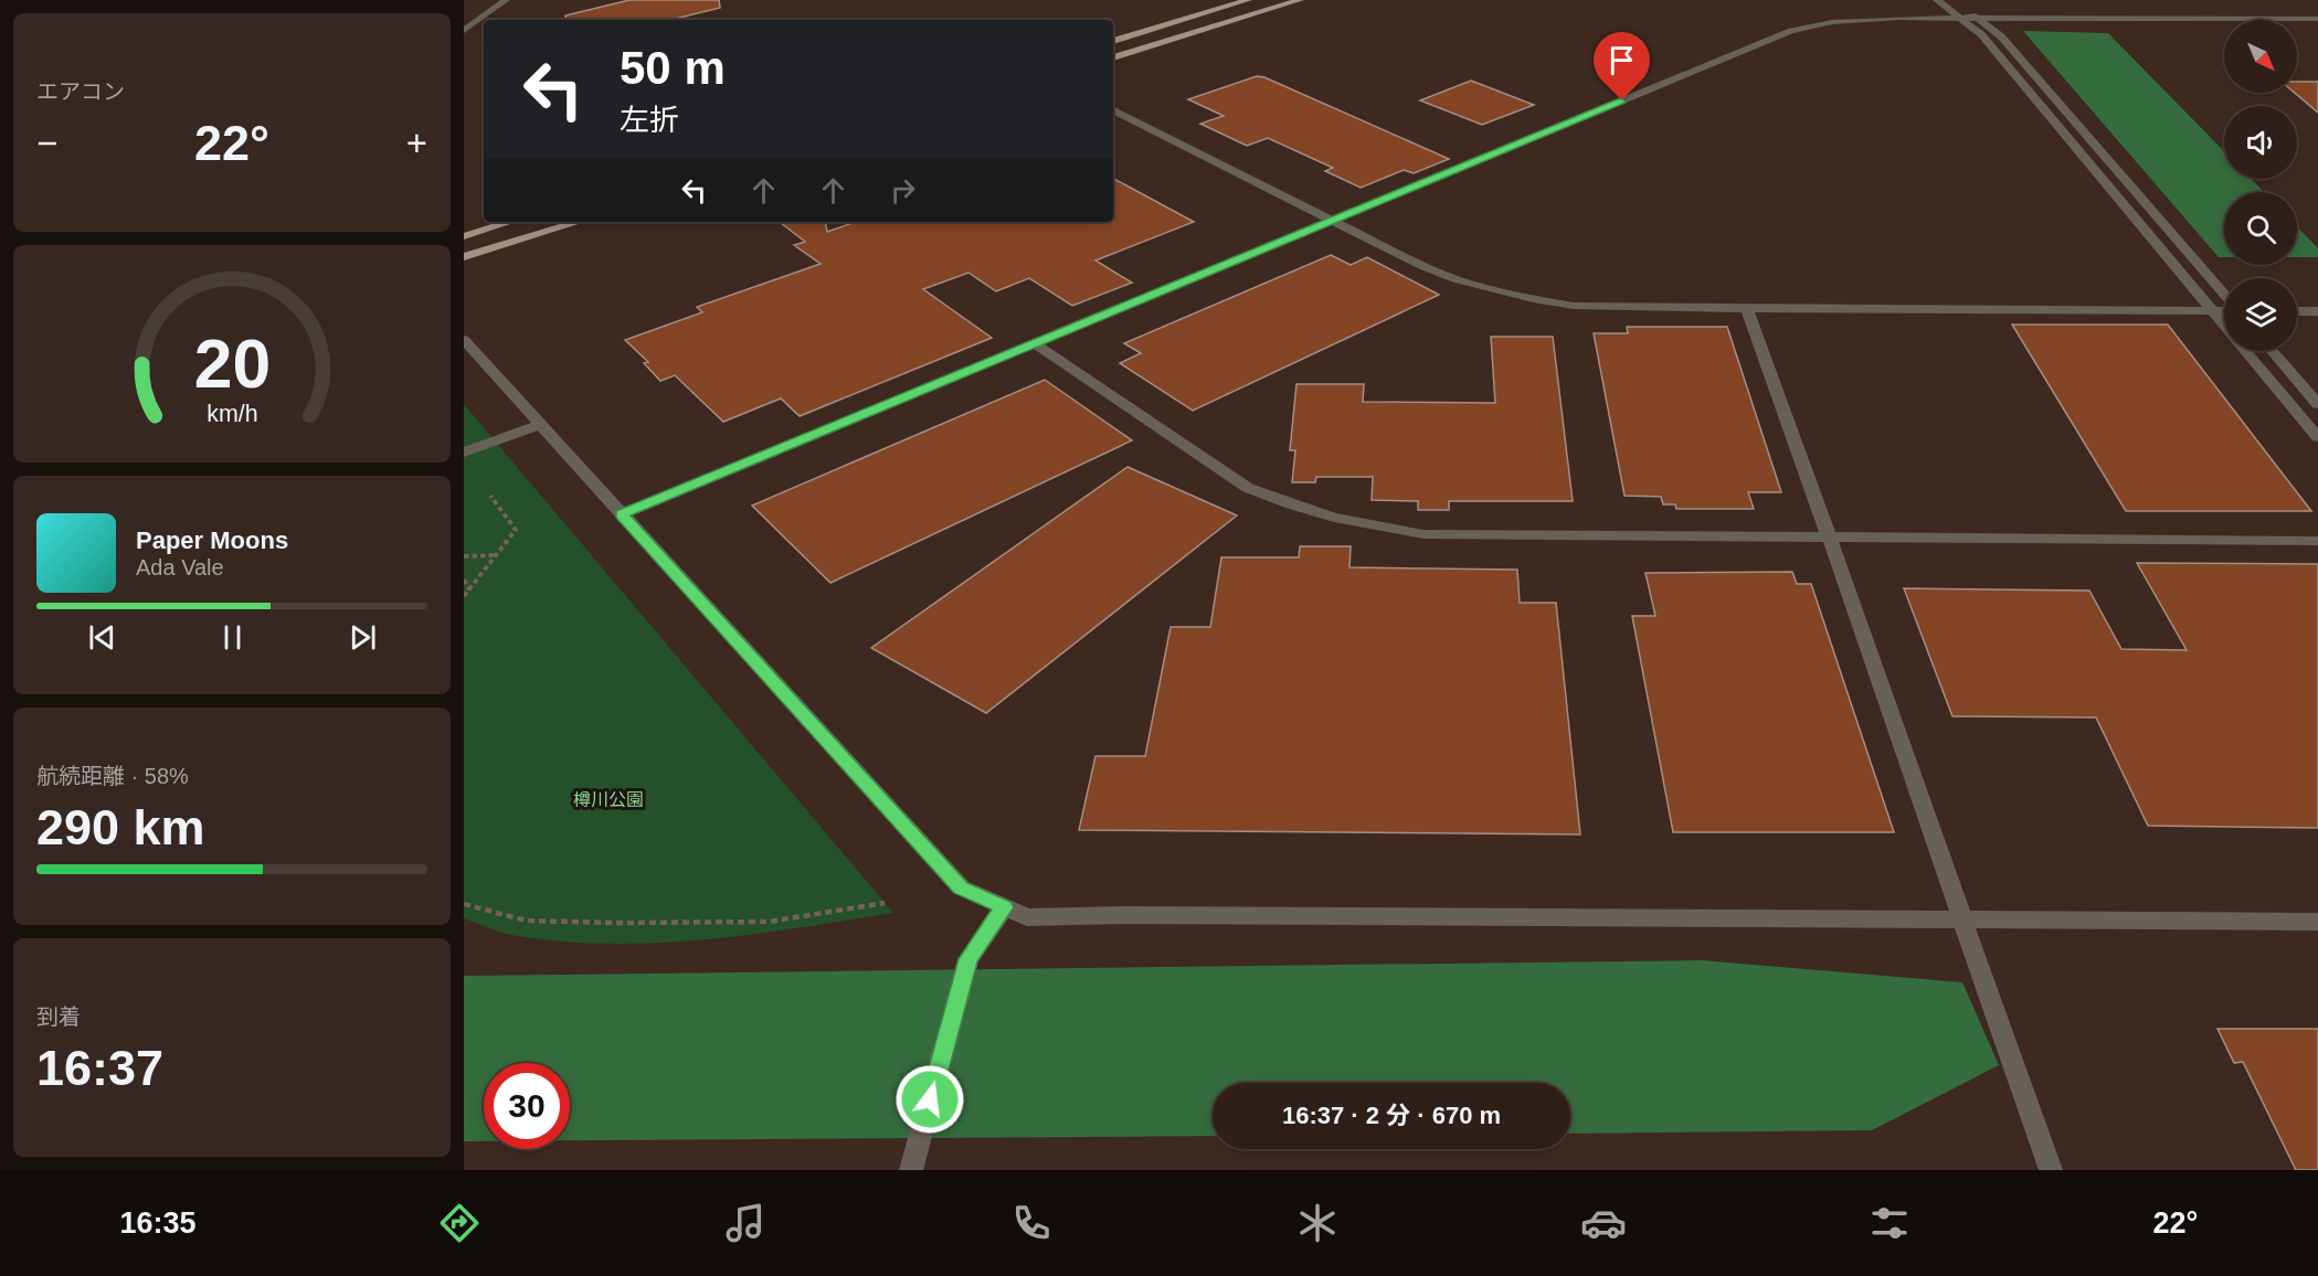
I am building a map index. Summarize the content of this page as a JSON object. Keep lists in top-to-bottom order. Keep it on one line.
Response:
{"parks":["樽川公園"],"north":"bottom right","page":{"tile":["エアコン",["航続距離 · 58%","290 km"],["到着","16:37"]],"turn":["50 m","左折"],"heat":["−","22°","+"],"song":["Paper Moons","Ada Vale"],"limit":"30","trip":"16:37 · 2 分 · 670 m","tabs":["16:35","22°"],"gauge":["20","km/h"]}}
